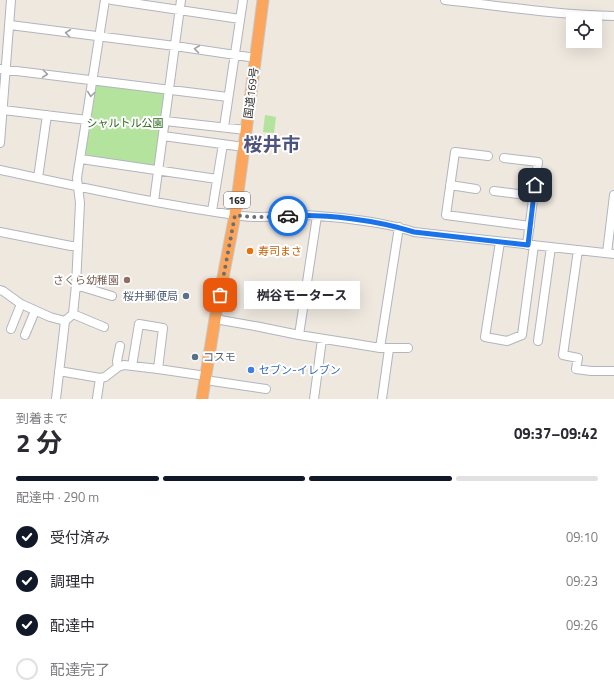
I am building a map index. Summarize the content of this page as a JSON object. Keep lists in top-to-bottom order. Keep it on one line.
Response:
{"streets":{"highway":["国道169号","169"]},"districts":["桜井市"],"parks":["シャルトル公園"],"places":["寿司まさ","さくら幼稚園","桝谷モータース","桜井郵便局","コスモ","セブン-イレブン"],"page":{"bubble":"桝谷モータース","heading":["2 分","到着まで","09:37–09:42"],"bar":"配達中 · 290 m","list":[["受付済み","09:10"],["調理中","09:23"],["配達中","09:26"],"配達完了"]}}
